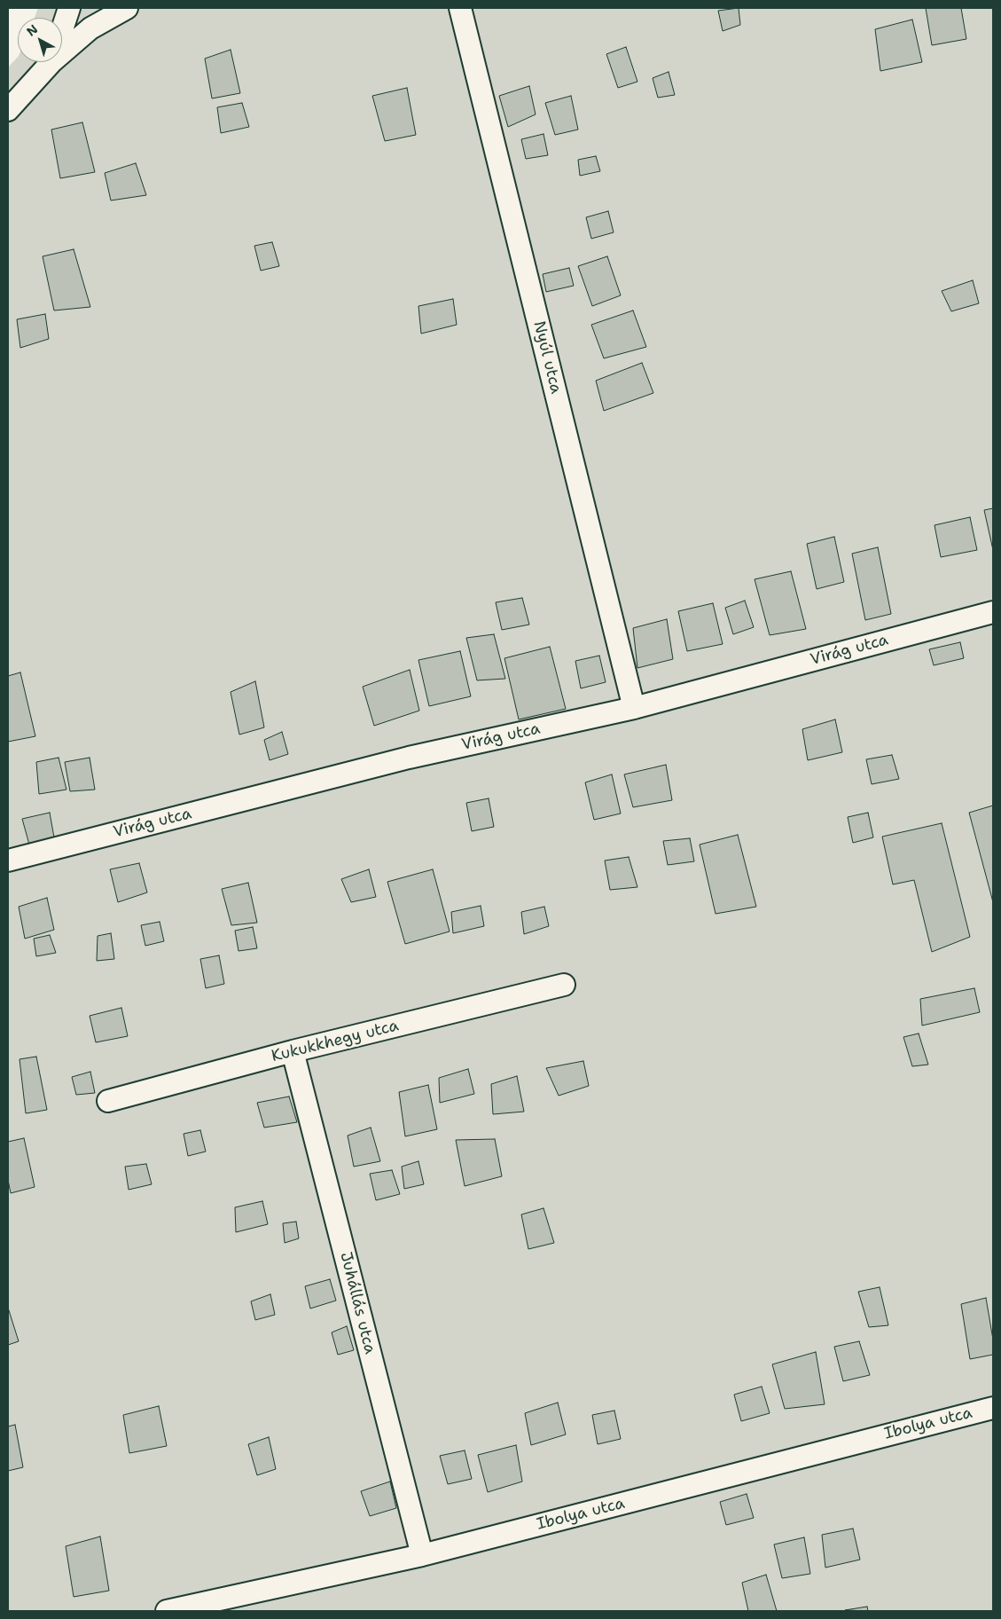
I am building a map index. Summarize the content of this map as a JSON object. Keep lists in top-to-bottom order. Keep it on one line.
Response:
{"streets":{"street":["Nyúl utca","Virág utca","Kukukkhegy utca","Juhállás utca","Ibolya utca"]},"crossings":[["Nyúl utca","Virág utca"],["Kukukkhegy utca","Juhállás utca"],["Juhállás utca","Ibolya utca"]],"north":"top left"}
